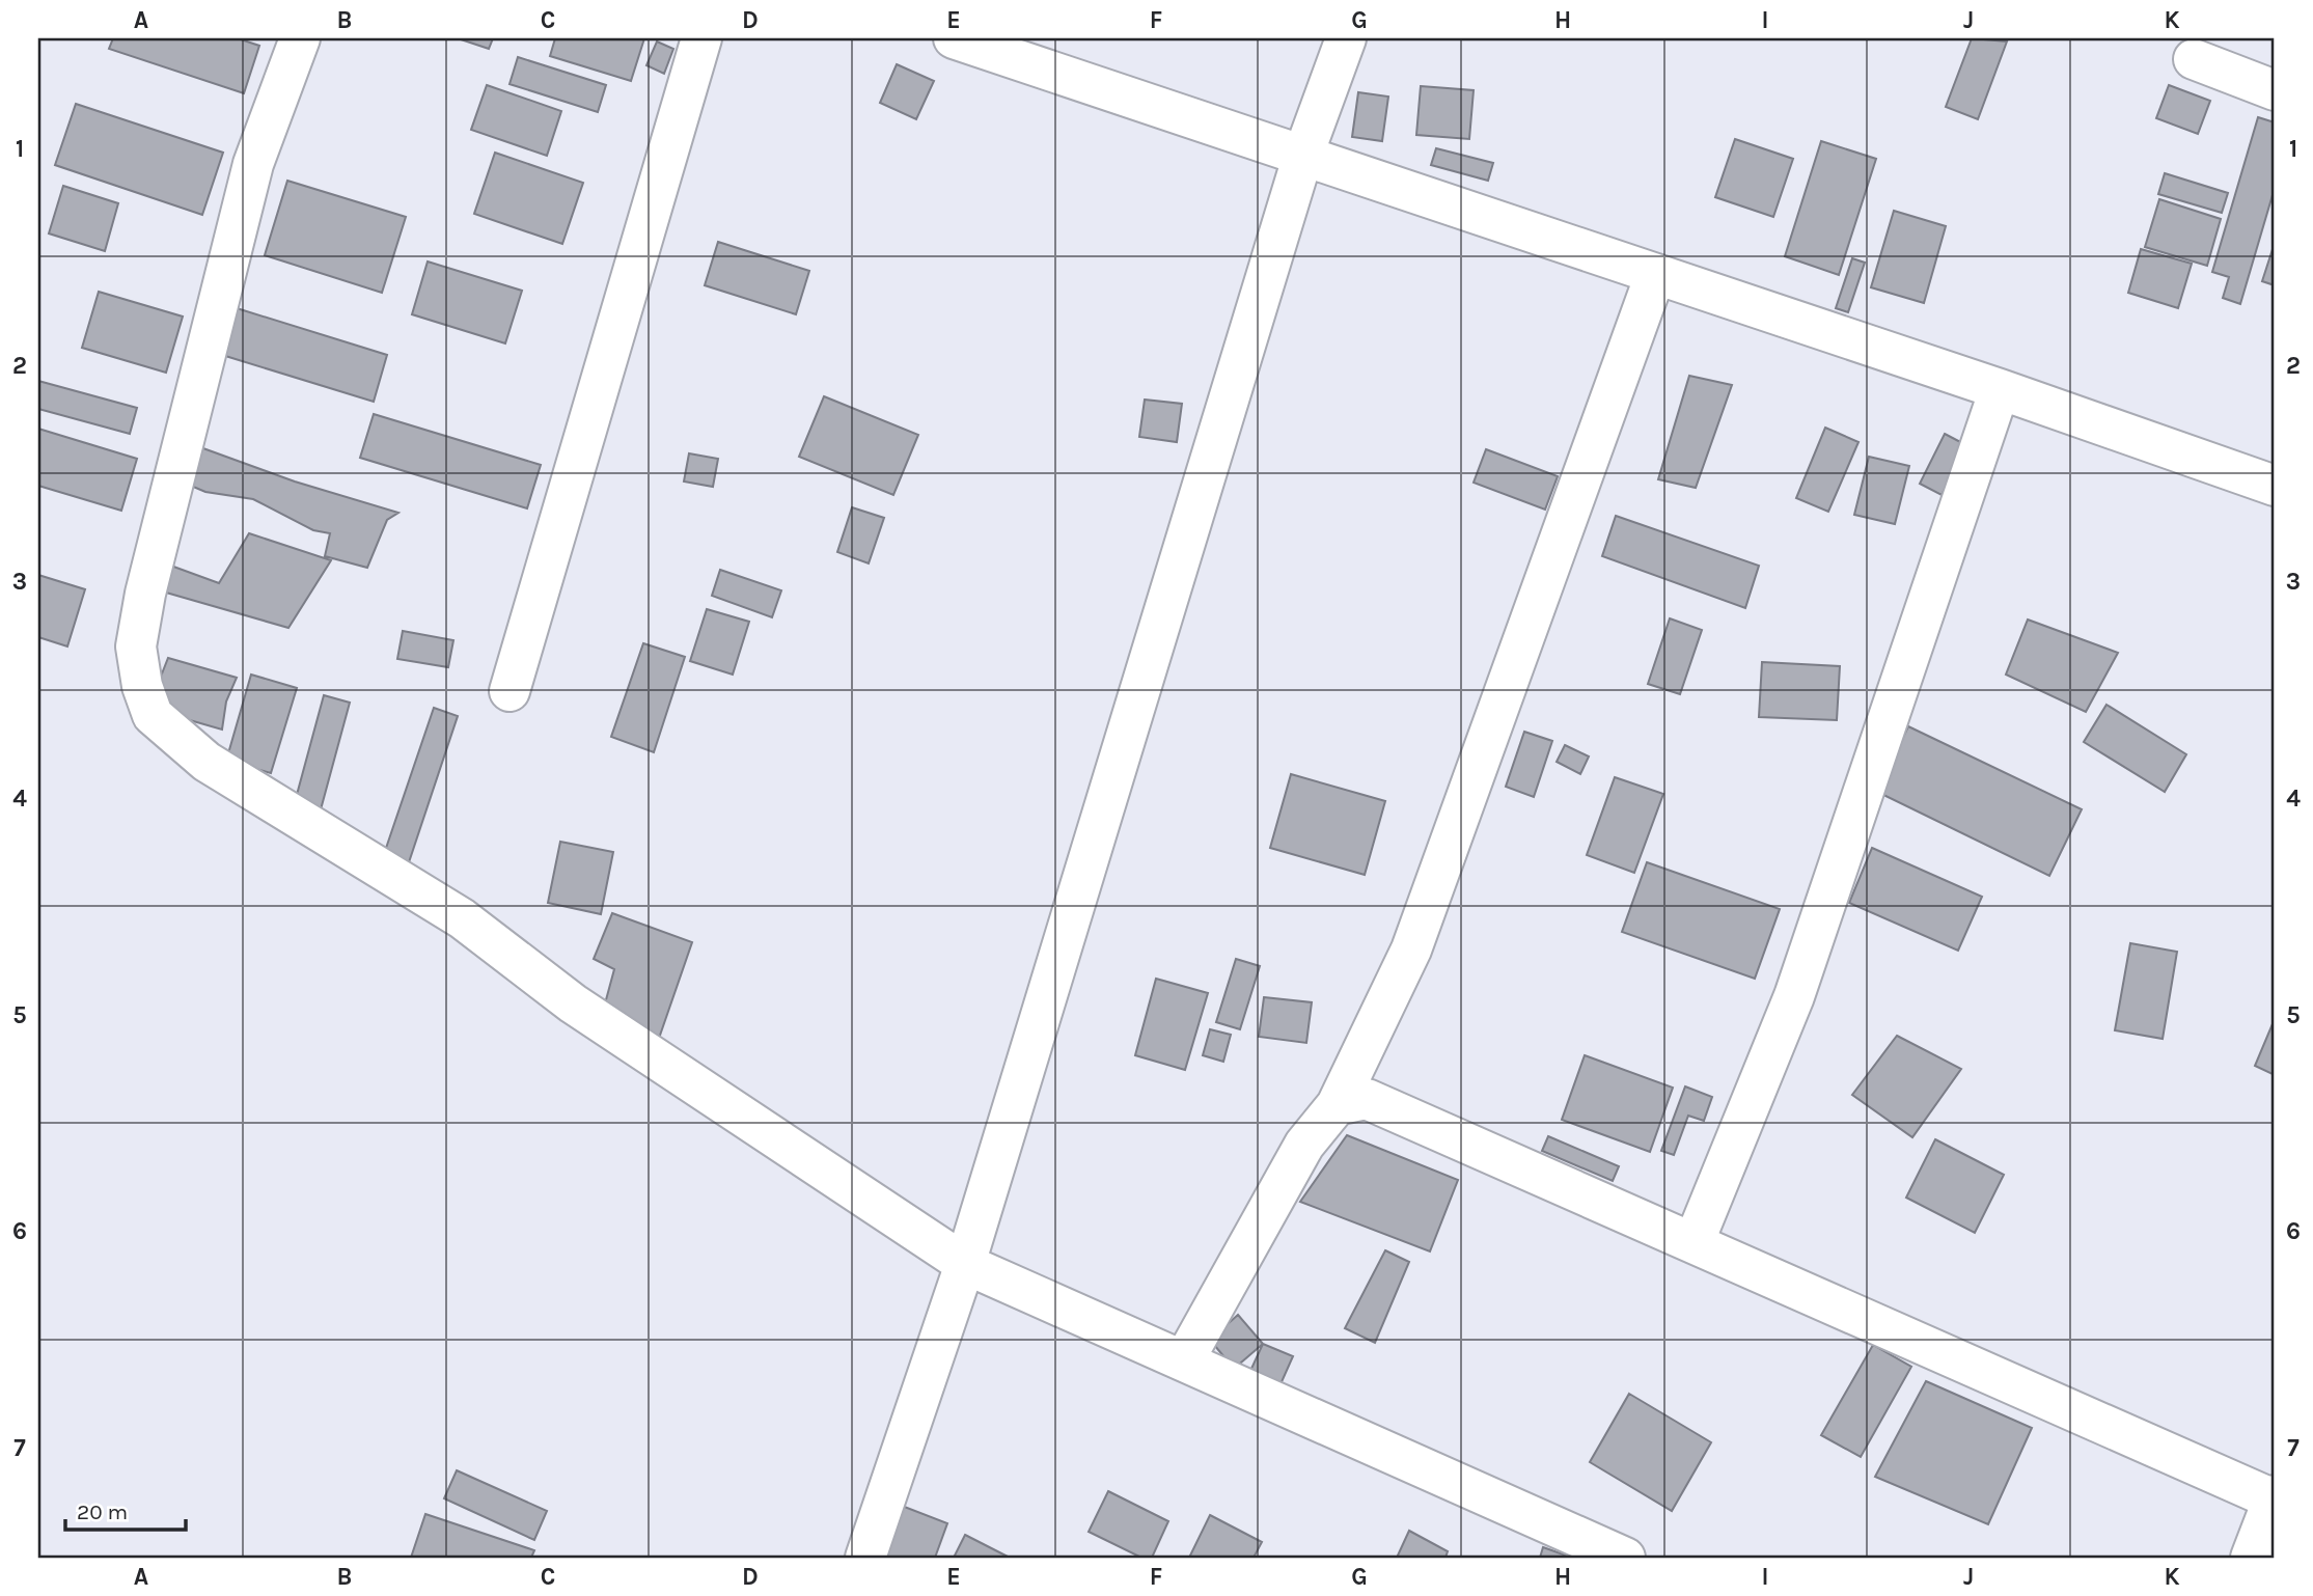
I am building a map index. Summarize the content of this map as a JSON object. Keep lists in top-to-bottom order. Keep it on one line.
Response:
{"scale_bar":"20 m","grid":{"columns":["A","B","C","D","E","F","G","H","I","J","K"],"rows":["1","2","3","4","5","6","7"]}}
